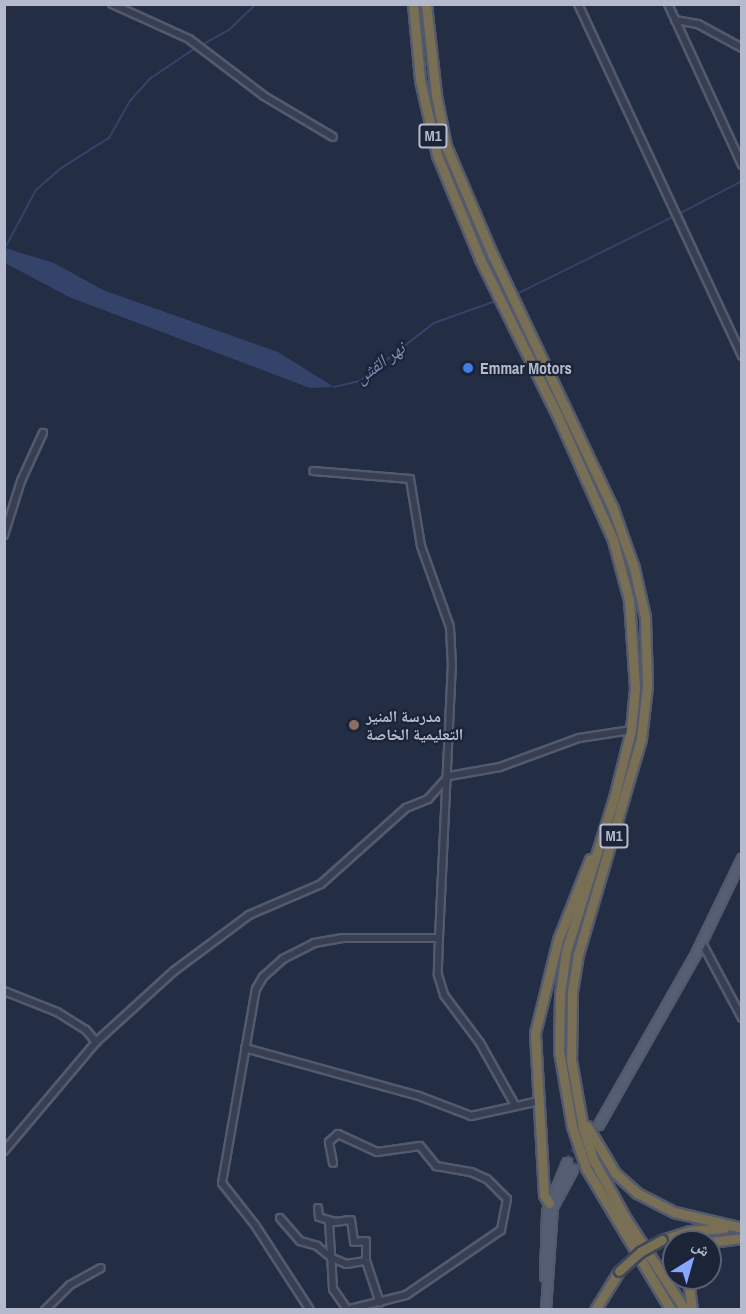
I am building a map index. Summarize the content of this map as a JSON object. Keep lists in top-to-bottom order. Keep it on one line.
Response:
{"streets":{"highway":["M1"]},"water":["نهر القش"],"places":["Emmar Motors","مدرسة المنير التعليمية الخاصة"],"north":"top right"}
